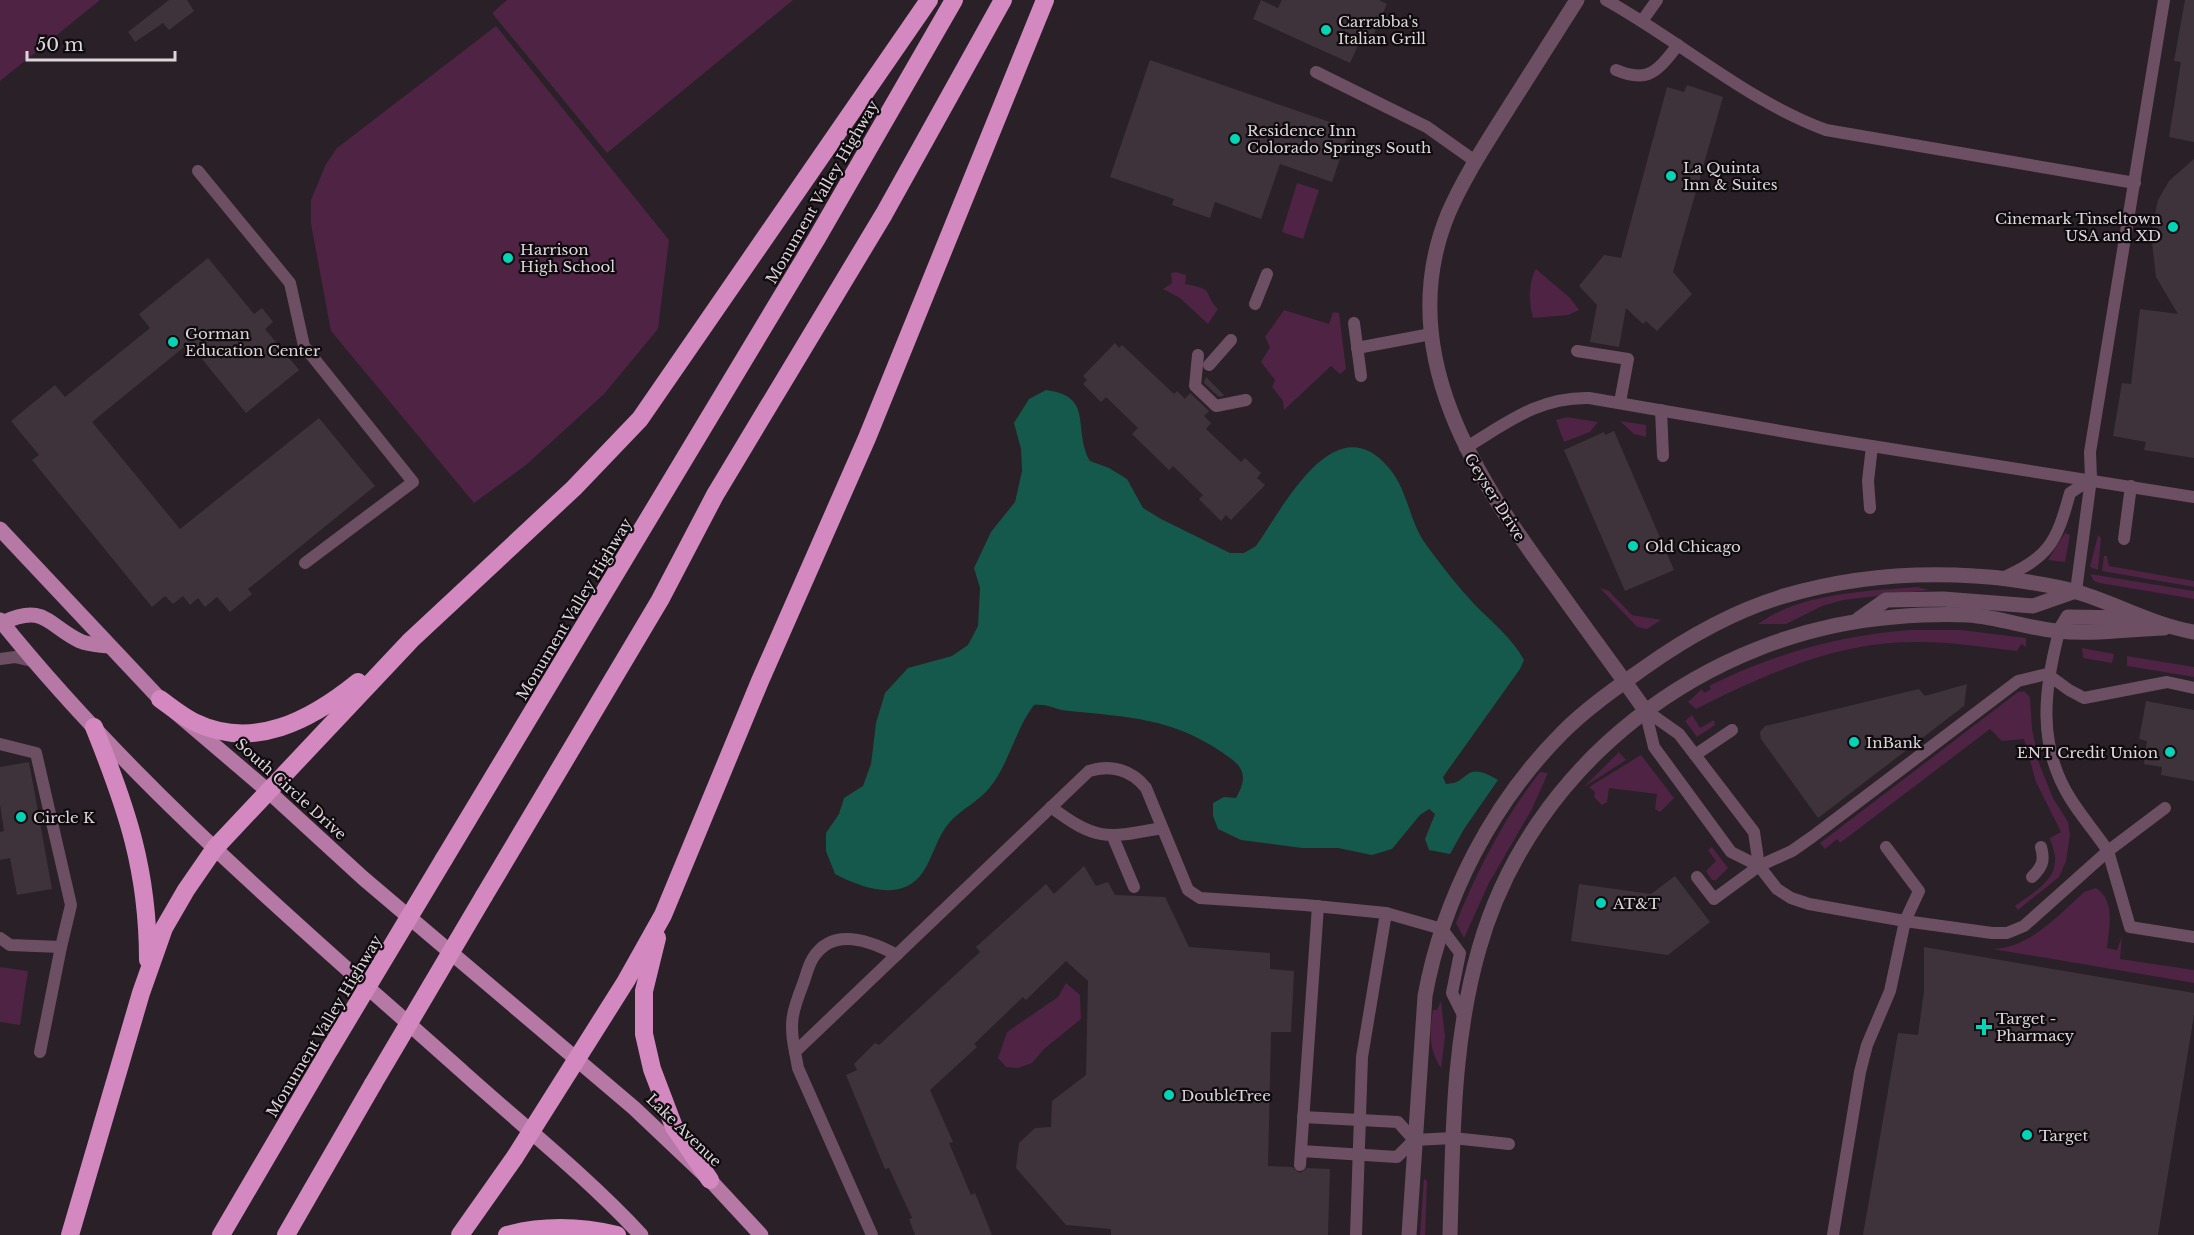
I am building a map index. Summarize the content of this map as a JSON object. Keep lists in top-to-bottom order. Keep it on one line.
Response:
{"streets":{"highway":["Monument Valley Highway"],"main road":["South Circle Drive","Lake Avenue"],"street":["Geyser Drive"]},"crossings":[["South Circle Drive","Lake Avenue"]],"places":{"other":["Carrabba's Italian Grill","Residence Inn Colorado Springs South","La Quinta Inn & Suites","Cinemark Tinseltown USA and XD","Harrison High School","Gorman Education Center","Old Chicago","InBank","ENT Credit Union","Circle K","AT&T","DoubleTree","Target"],"health":["Target - Pharmacy"]},"scale_bar":"50 m"}
